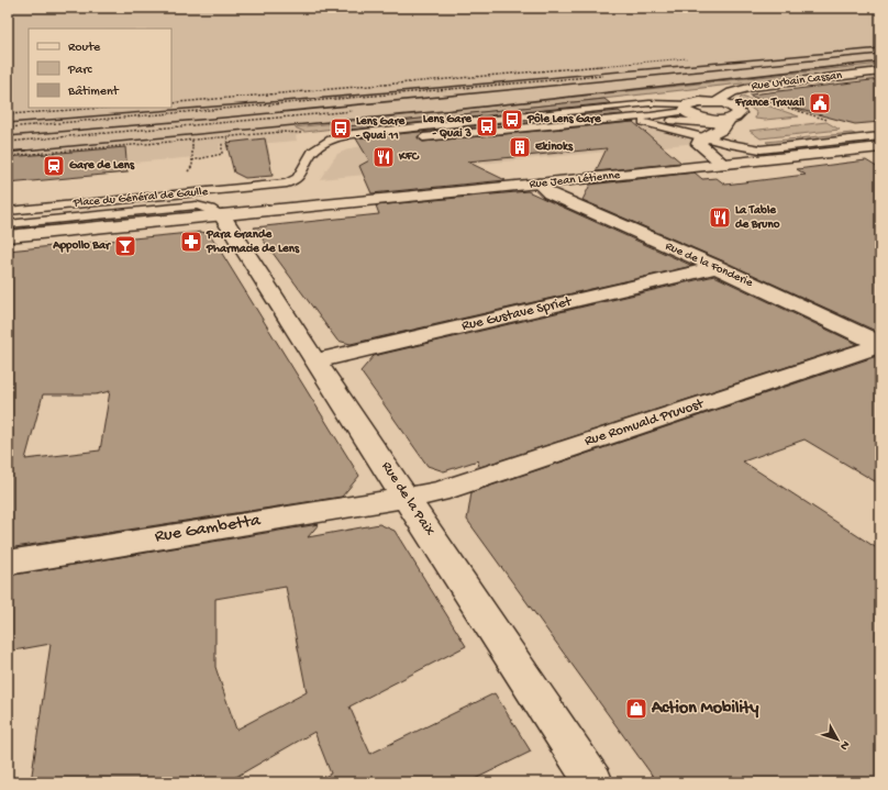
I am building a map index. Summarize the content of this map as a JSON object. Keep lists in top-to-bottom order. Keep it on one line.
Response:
{"streets":{"street":["Rue Urbain Cassan","Rue Jean Létienne","Place du Général de Gaulle","Rue de la Fonderie","Rue Gustave Spriet","Rue Romuald Pruvost","Rue de la Paix","Rue Gambetta"]},"crossings":[["Rue Jean Létienne","Place du Général de Gaulle"],["Rue Jean Létienne","Rue de la Fonderie"],["Place du Général de Gaulle","Rue de la Paix"],["Rue de la Fonderie","Rue Gustave Spriet"],["Rue de la Fonderie","Rue Romuald Pruvost"],["Rue Gustave Spriet","Rue de la Paix"],["Rue Romuald Pruvost","Rue de la Paix"],["Rue Romuald Pruvost","Rue Gambetta"],["Rue de la Paix","Rue Gambetta"]],"places":{"public building":["France Travail"],"bus stop":["Pôle Lens Gare","Lens Gare - Quai 3","Lens Gare - Quai 11"],"building":["Ekinoks"],"restaurant":["KFC","La Table de Bruno"],"station":["Gare de Lens"],"pharmacy":["Para Grande Pharmacie de Lens"],"bar":["Appollo Bar"],"shop":["Action Mobility"]},"legend":["Route","Parc","Bâtiment"],"north":"bottom right"}
